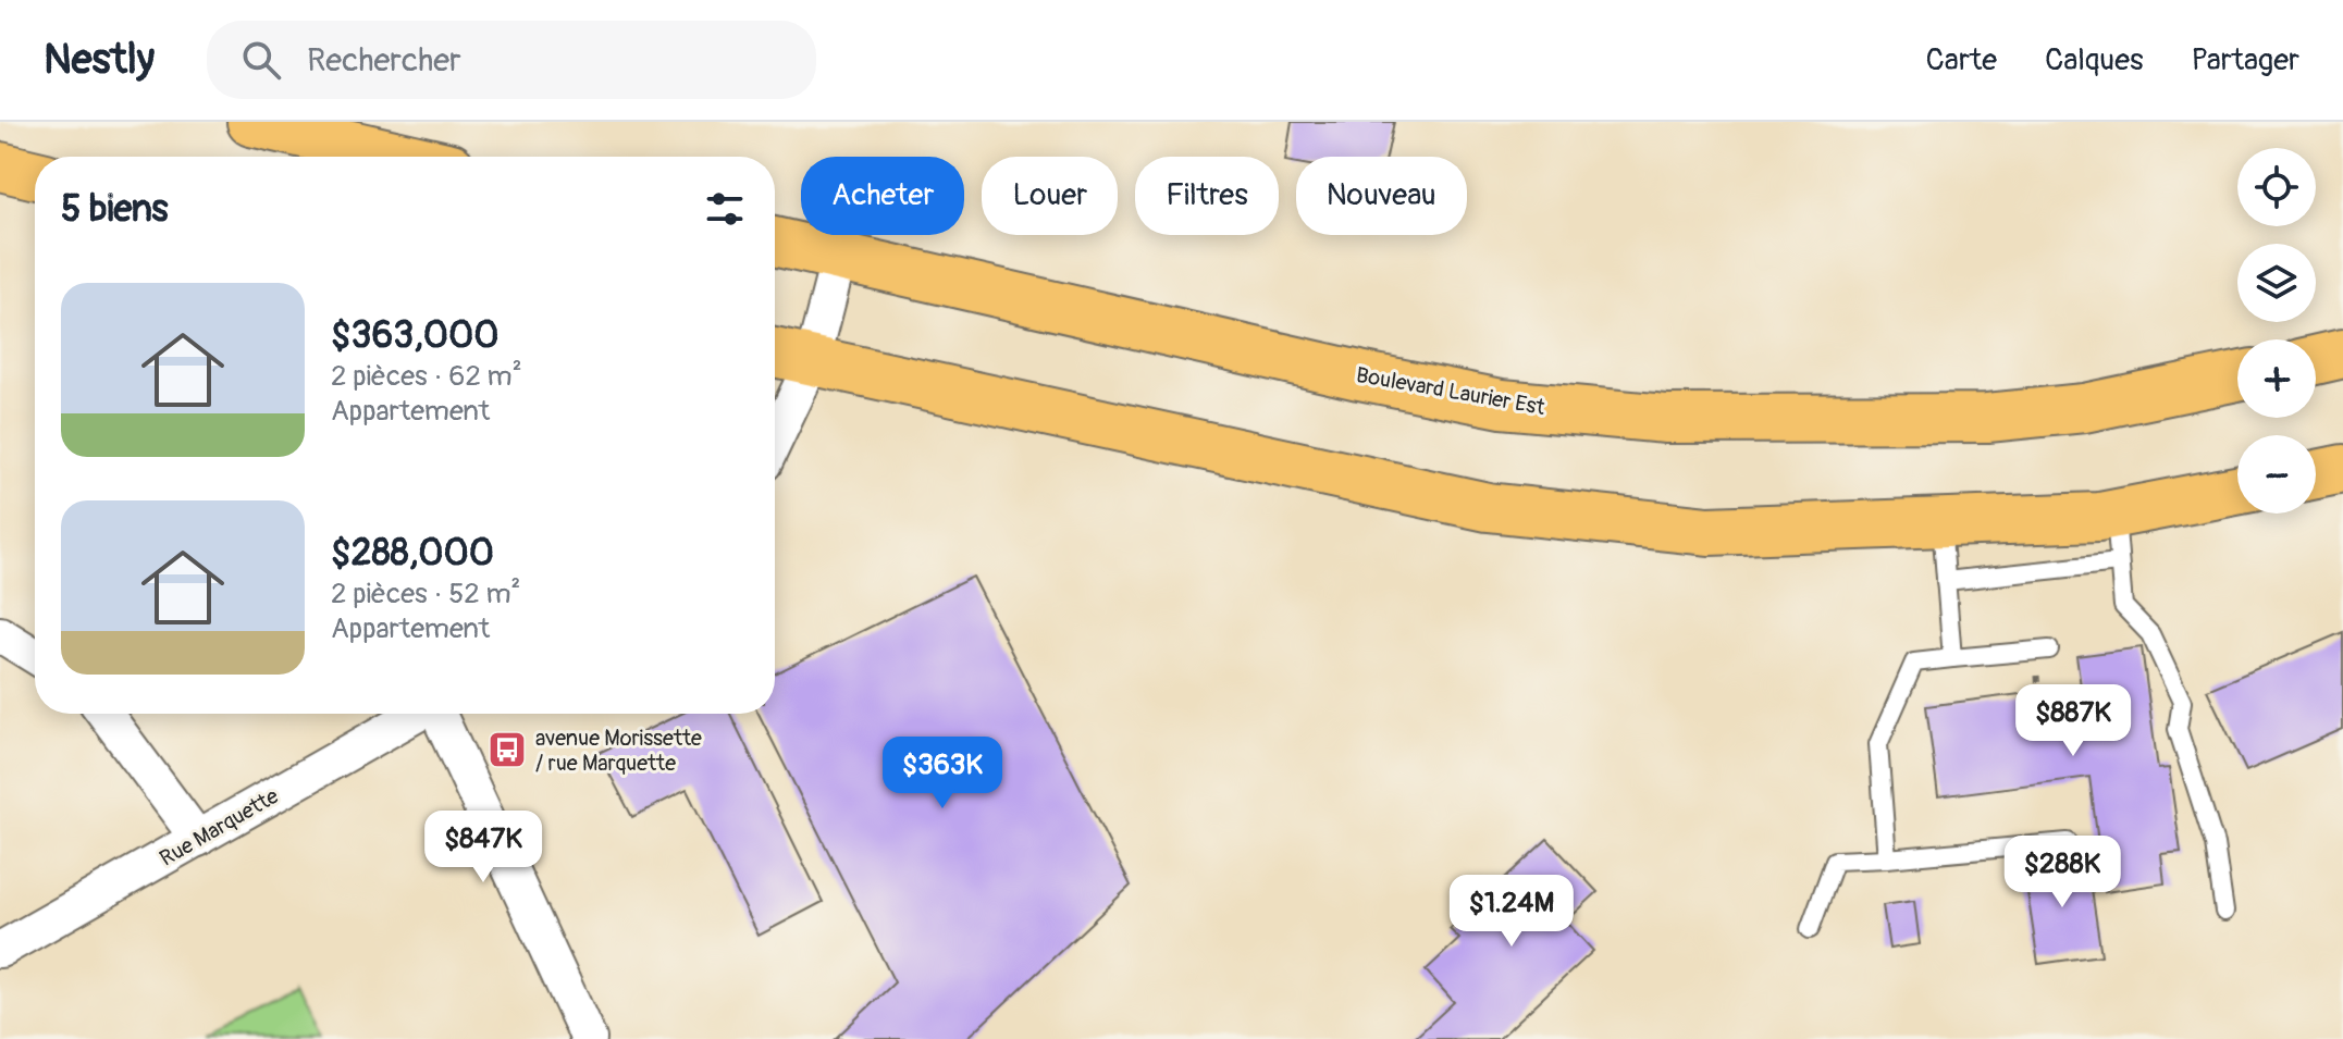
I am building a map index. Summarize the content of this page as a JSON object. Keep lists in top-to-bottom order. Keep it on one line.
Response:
{"streets":{"main road":["Boulevard Laurier Est"],"street":["Rue Marquette"]},"places":{"bus stop":["avenue Morissette / rue Marquette"]},"page":{"header":"Nestly","search":"Rechercher","nav":["Carte","Calques","Partager"],"map_buttons":["+","−"],"chip":["Acheter","Louer","Filtres","Nouveau"],"heading":"5 biens","list":[{"name":"$363,000","note":"2 pièces · 62 m² · Appartement"},{"name":"$288,000","note":"2 pièces · 52 m² · Appartement"}],"price":["$887K","$363K","$847K","$288K","$1.24M"]}}
